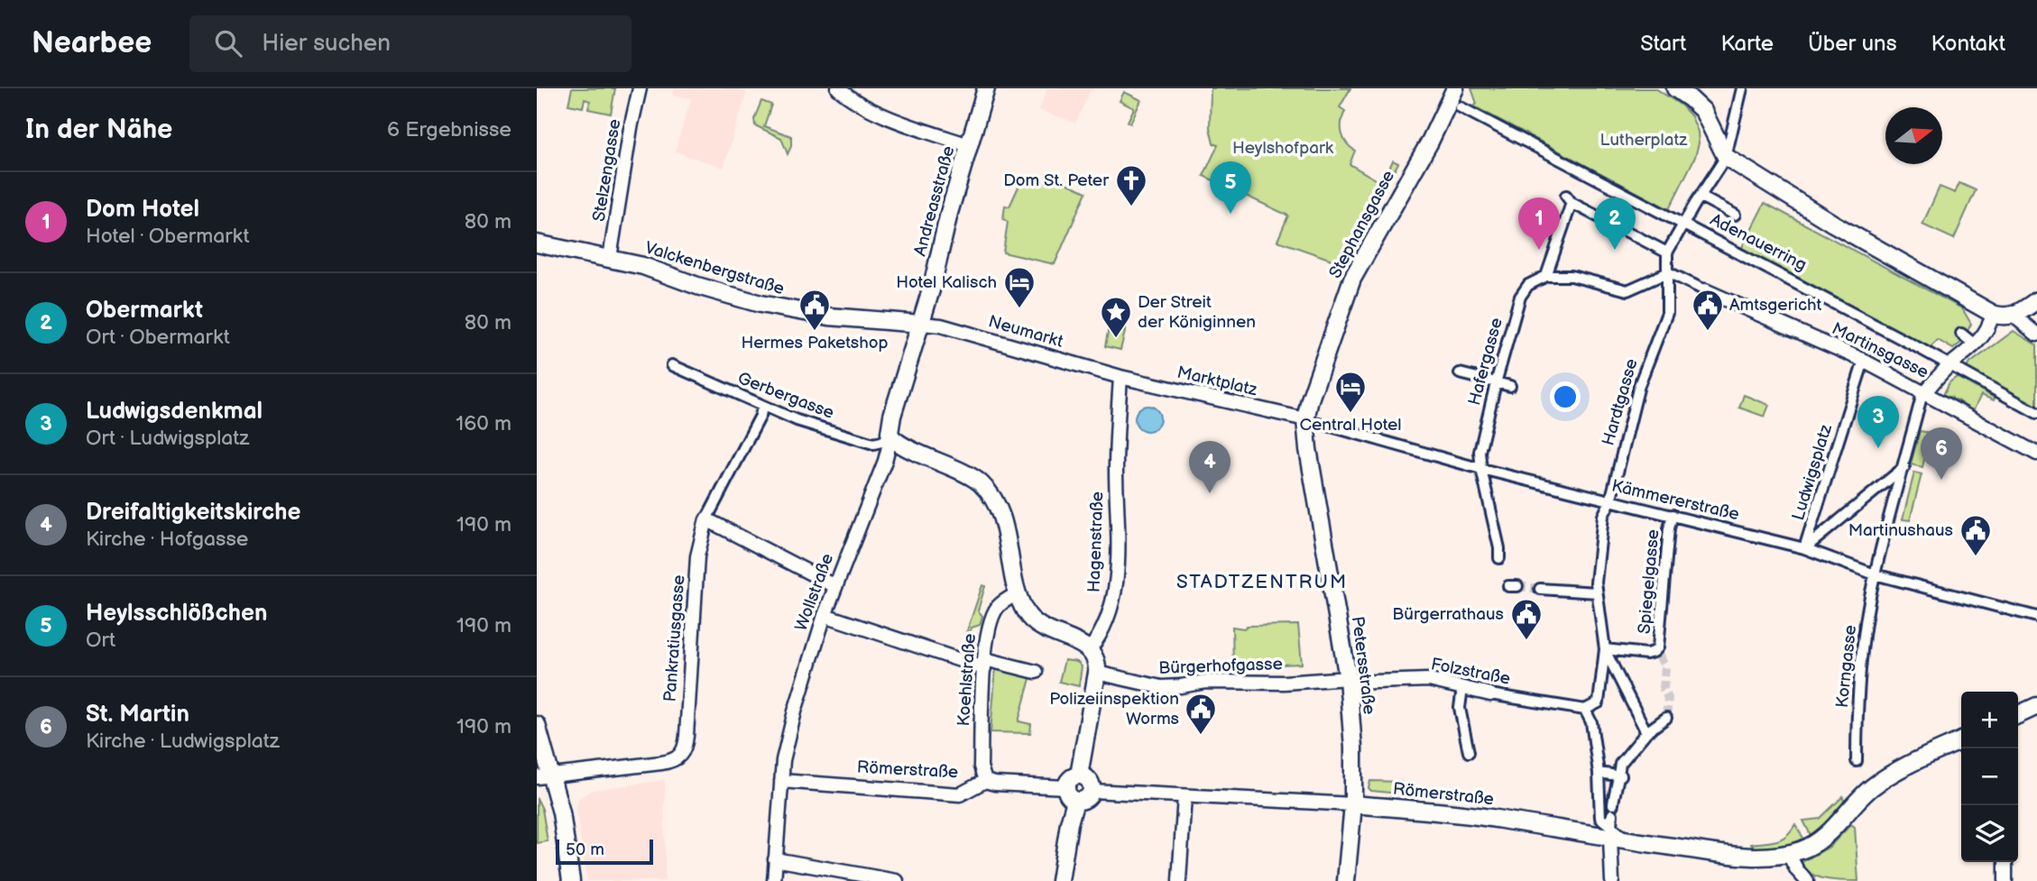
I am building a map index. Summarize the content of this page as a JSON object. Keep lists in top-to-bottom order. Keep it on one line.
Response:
{"streets":{"street":["Stelzengasse","Andreasstraße","Stephansgasse","Adenauerring","Valckenbergstraße","Neumarkt","Martinsgasse","Hafergasse","Marktplatz","Gerbergasse","Hardtgasse","Ludwigsplatz","Kämmererstraße","Hagenstraße","Spiegelgasse","Wollstraße","Pankratiusgasse","Petersstraße","Bürgerhofgasse","Korngasse","Folzstraße","Koehlstraße","Römerstraße"]},"crossings":[["Stelzengasse","Valckenbergstraße"],["Andreasstraße","Valckenbergstraße"],["Andreasstraße","Neumarkt"],["Andreasstraße","Wollstraße"],["Stephansgasse","Marktplatz"],["Stephansgasse","Kämmererstraße"],["Stephansgasse","Petersstraße"],["Valckenbergstraße","Neumarkt"],["Valckenbergstraße","Wollstraße"],["Neumarkt","Marktplatz"],["Neumarkt","Hagenstraße"],["Neumarkt","Wollstraße"],["Martinsgasse","Hardtgasse"],["Martinsgasse","Ludwigsplatz"],["Hafergasse","Kämmererstraße"],["Marktplatz","Kämmererstraße"],["Marktplatz","Hagenstraße"],["Marktplatz","Petersstraße"],["Gerbergasse","Wollstraße"],["Gerbergasse","Pankratiusgasse"],["Hardtgasse","Kämmererstraße"],["Hardtgasse","Spiegelgasse"],["Ludwigsplatz","Kämmererstraße"],["Kämmererstraße","Spiegelgasse"],["Kämmererstraße","Petersstraße"],["Kämmererstraße","Korngasse"],["Wollstraße","Römerstraße"],["Petersstraße","Bürgerhofgasse"],["Petersstraße","Folzstraße"],["Petersstraße","Römerstraße"],["Bürgerhofgasse","Folzstraße"],["Koehlstraße","Römerstraße"]],"districts":["STADTZENTRUM"],"parks":["Lutherplatz","Heylshofpark"],"places":{"church":["Dom St. Peter"],"hotel":["Hotel Kalisch","Central Hotel"],"public building":["Hermes Paketshop","Amtsgericht","Martinushaus","Bürgerrathaus","Polizeiinspektion Worms"],"place":["Der Streit der Königinnen"]},"scale_bar":"50 m","north":"right","page":{"header":"Nearbee","search":"Hier suchen","nav":["Start","Karte","Über uns","Kontakt"],"heading":["In der Nähe","6 Ergebnisse"],"pins":["5","1","2","3","6","4"],"list":[{"mark":"1","name":"Dom Hotel","note":"Hotel · Obermarkt","value":"80 m"},{"mark":"2","name":"Obermarkt","note":"Ort · Obermarkt","value":"80 m"},{"mark":"3","name":"Ludwigsdenkmal","note":"Ort · Ludwigsplatz","value":"160 m"},{"mark":"4","name":"Dreifaltigkeitskirche","note":"Kirche · Hofgasse","value":"190 m"},{"mark":"5","name":"Heylsschlößchen","note":"Ort","value":"190 m"},{"mark":"6","name":"St. Martin","note":"Kirche · Ludwigsplatz","value":"190 m"}],"map_buttons":["+","−"],"scale":"50 m"}}
